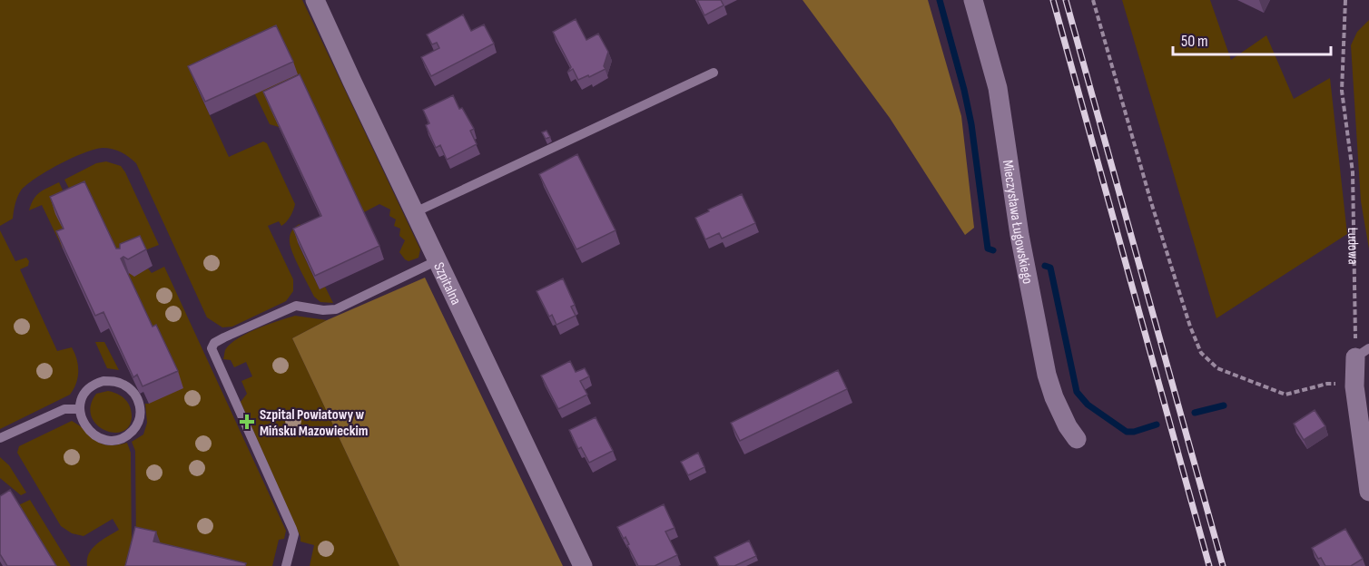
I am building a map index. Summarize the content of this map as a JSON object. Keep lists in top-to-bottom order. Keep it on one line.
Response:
{"streets":{"street":["Mieczysława Ługowskiego","Szpitalna"],"path":["Ludowa"]},"places":{"health":["Szpital Powiatowy w Mińsku Mazowieckim"]},"scale_bar":"50 m"}
